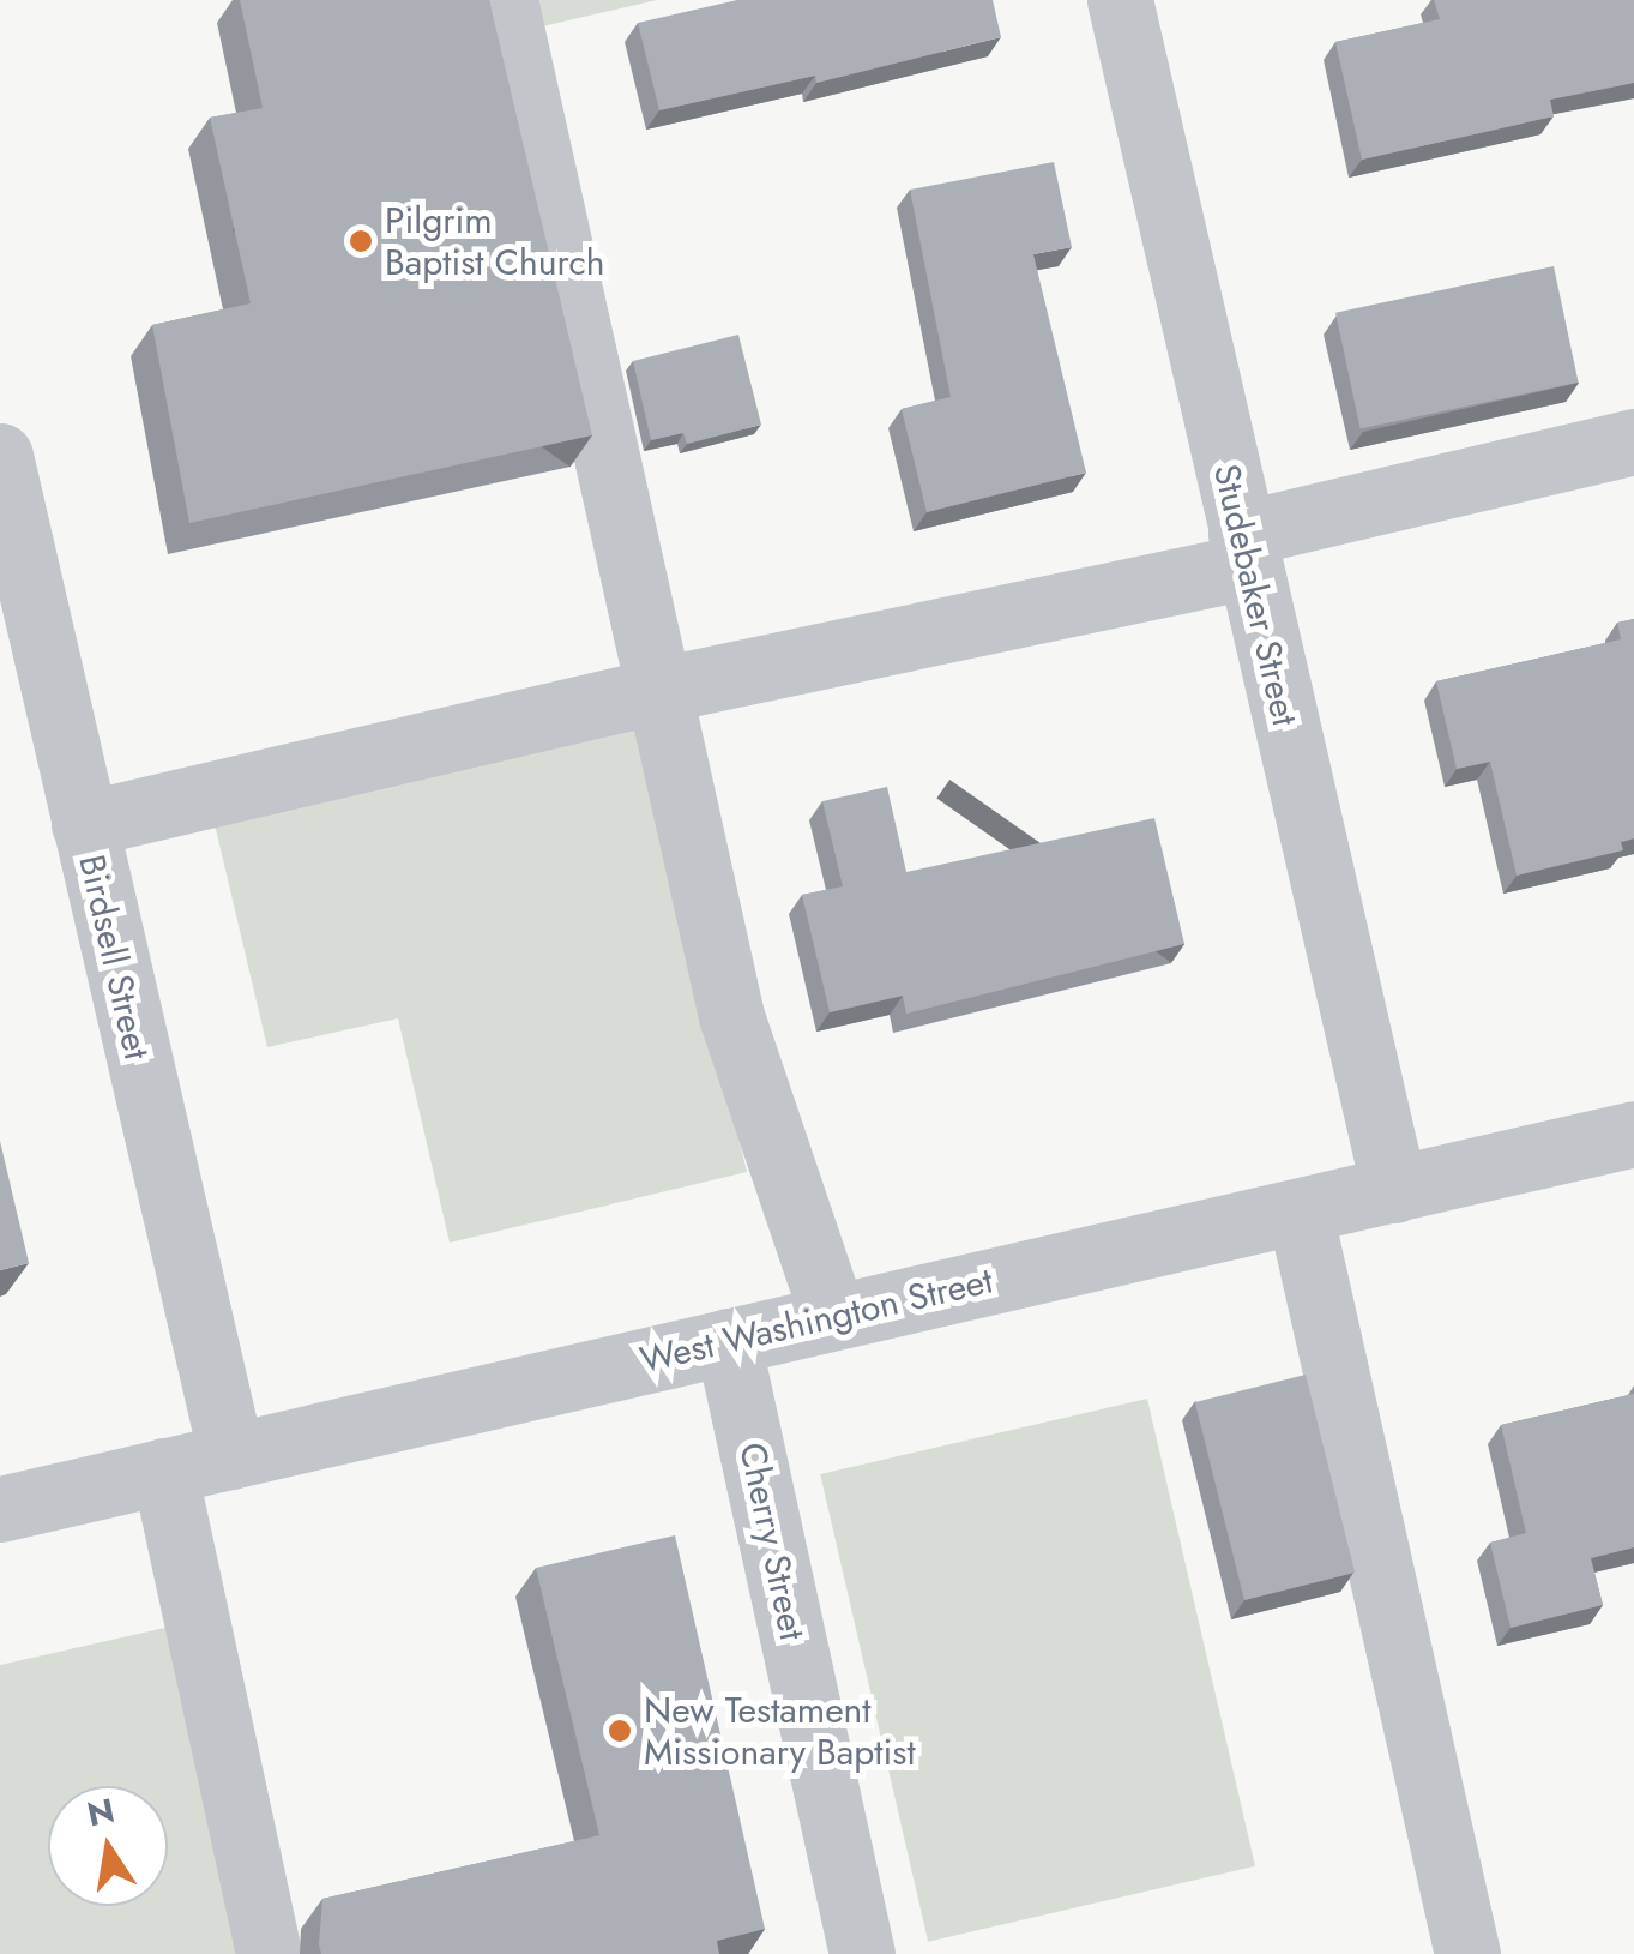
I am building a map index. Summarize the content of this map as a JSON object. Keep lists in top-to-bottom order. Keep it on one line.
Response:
{"streets":{"street":["Studebaker Street","Birdsell Street","West Washington Street","Cherry Street"]},"crossings":[["Studebaker Street","West Washington Street"],["Birdsell Street","West Washington Street"],["West Washington Street","Cherry Street"]],"places":["Pilgrim Baptist Church","New Testament Missionary Baptist"],"north":"top"}
